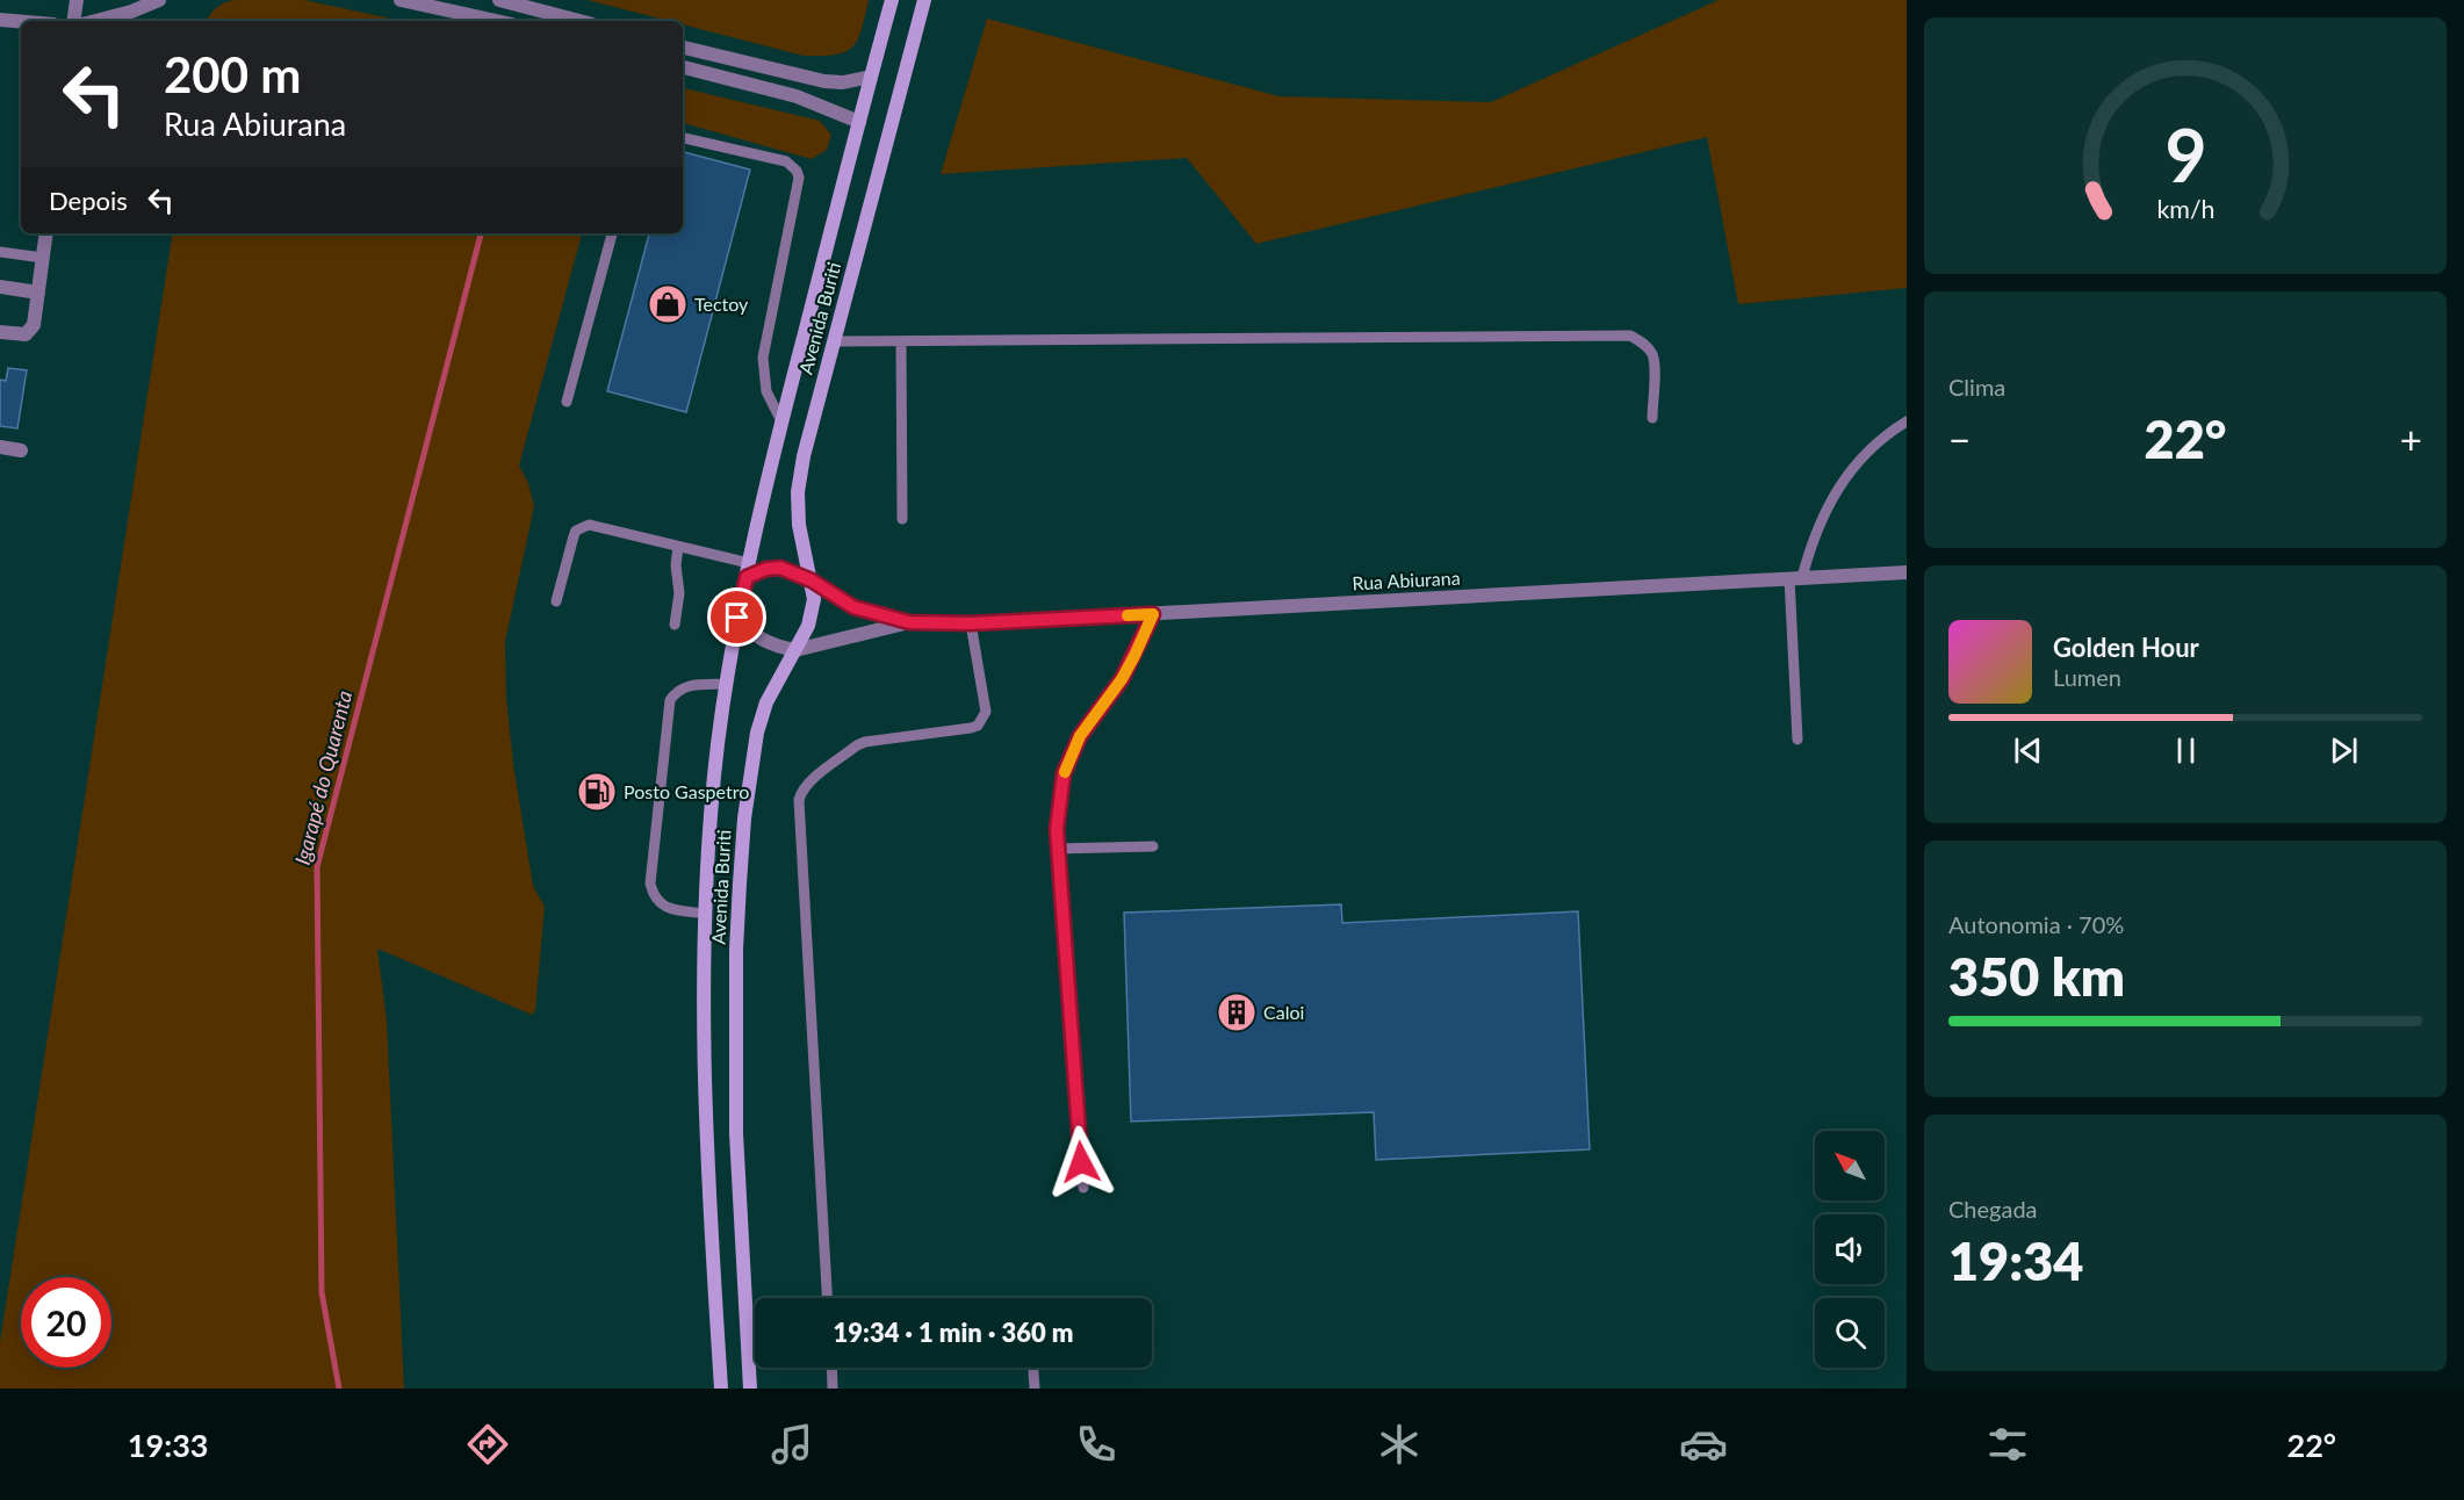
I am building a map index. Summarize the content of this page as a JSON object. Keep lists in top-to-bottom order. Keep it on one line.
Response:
{"streets":{"main road":["Avenida Buriti"],"street":["Rua Abiurana"]},"crossings":[["Avenida Buriti","Rua Abiurana"]],"water":["Igarapé do Quarenta"],"places":{"shop":["Tectoy"],"fuel station":["Posto Gaspetro"],"building":["Caloi"]},"north":"top left","page":{"turn":["200 m","Rua Abiurana"],"then":"Depois","tile":["Clima",["Autonomia · 70%","350 km"],["Chegada","19:34"]],"heat":["−","22°","+"],"song":["Golden Hour","Lumen"],"limit":"20","trip":"19:34 · 1 min · 360 m","tabs":["19:33","22°"],"gauge":["9","km/h"]}}
